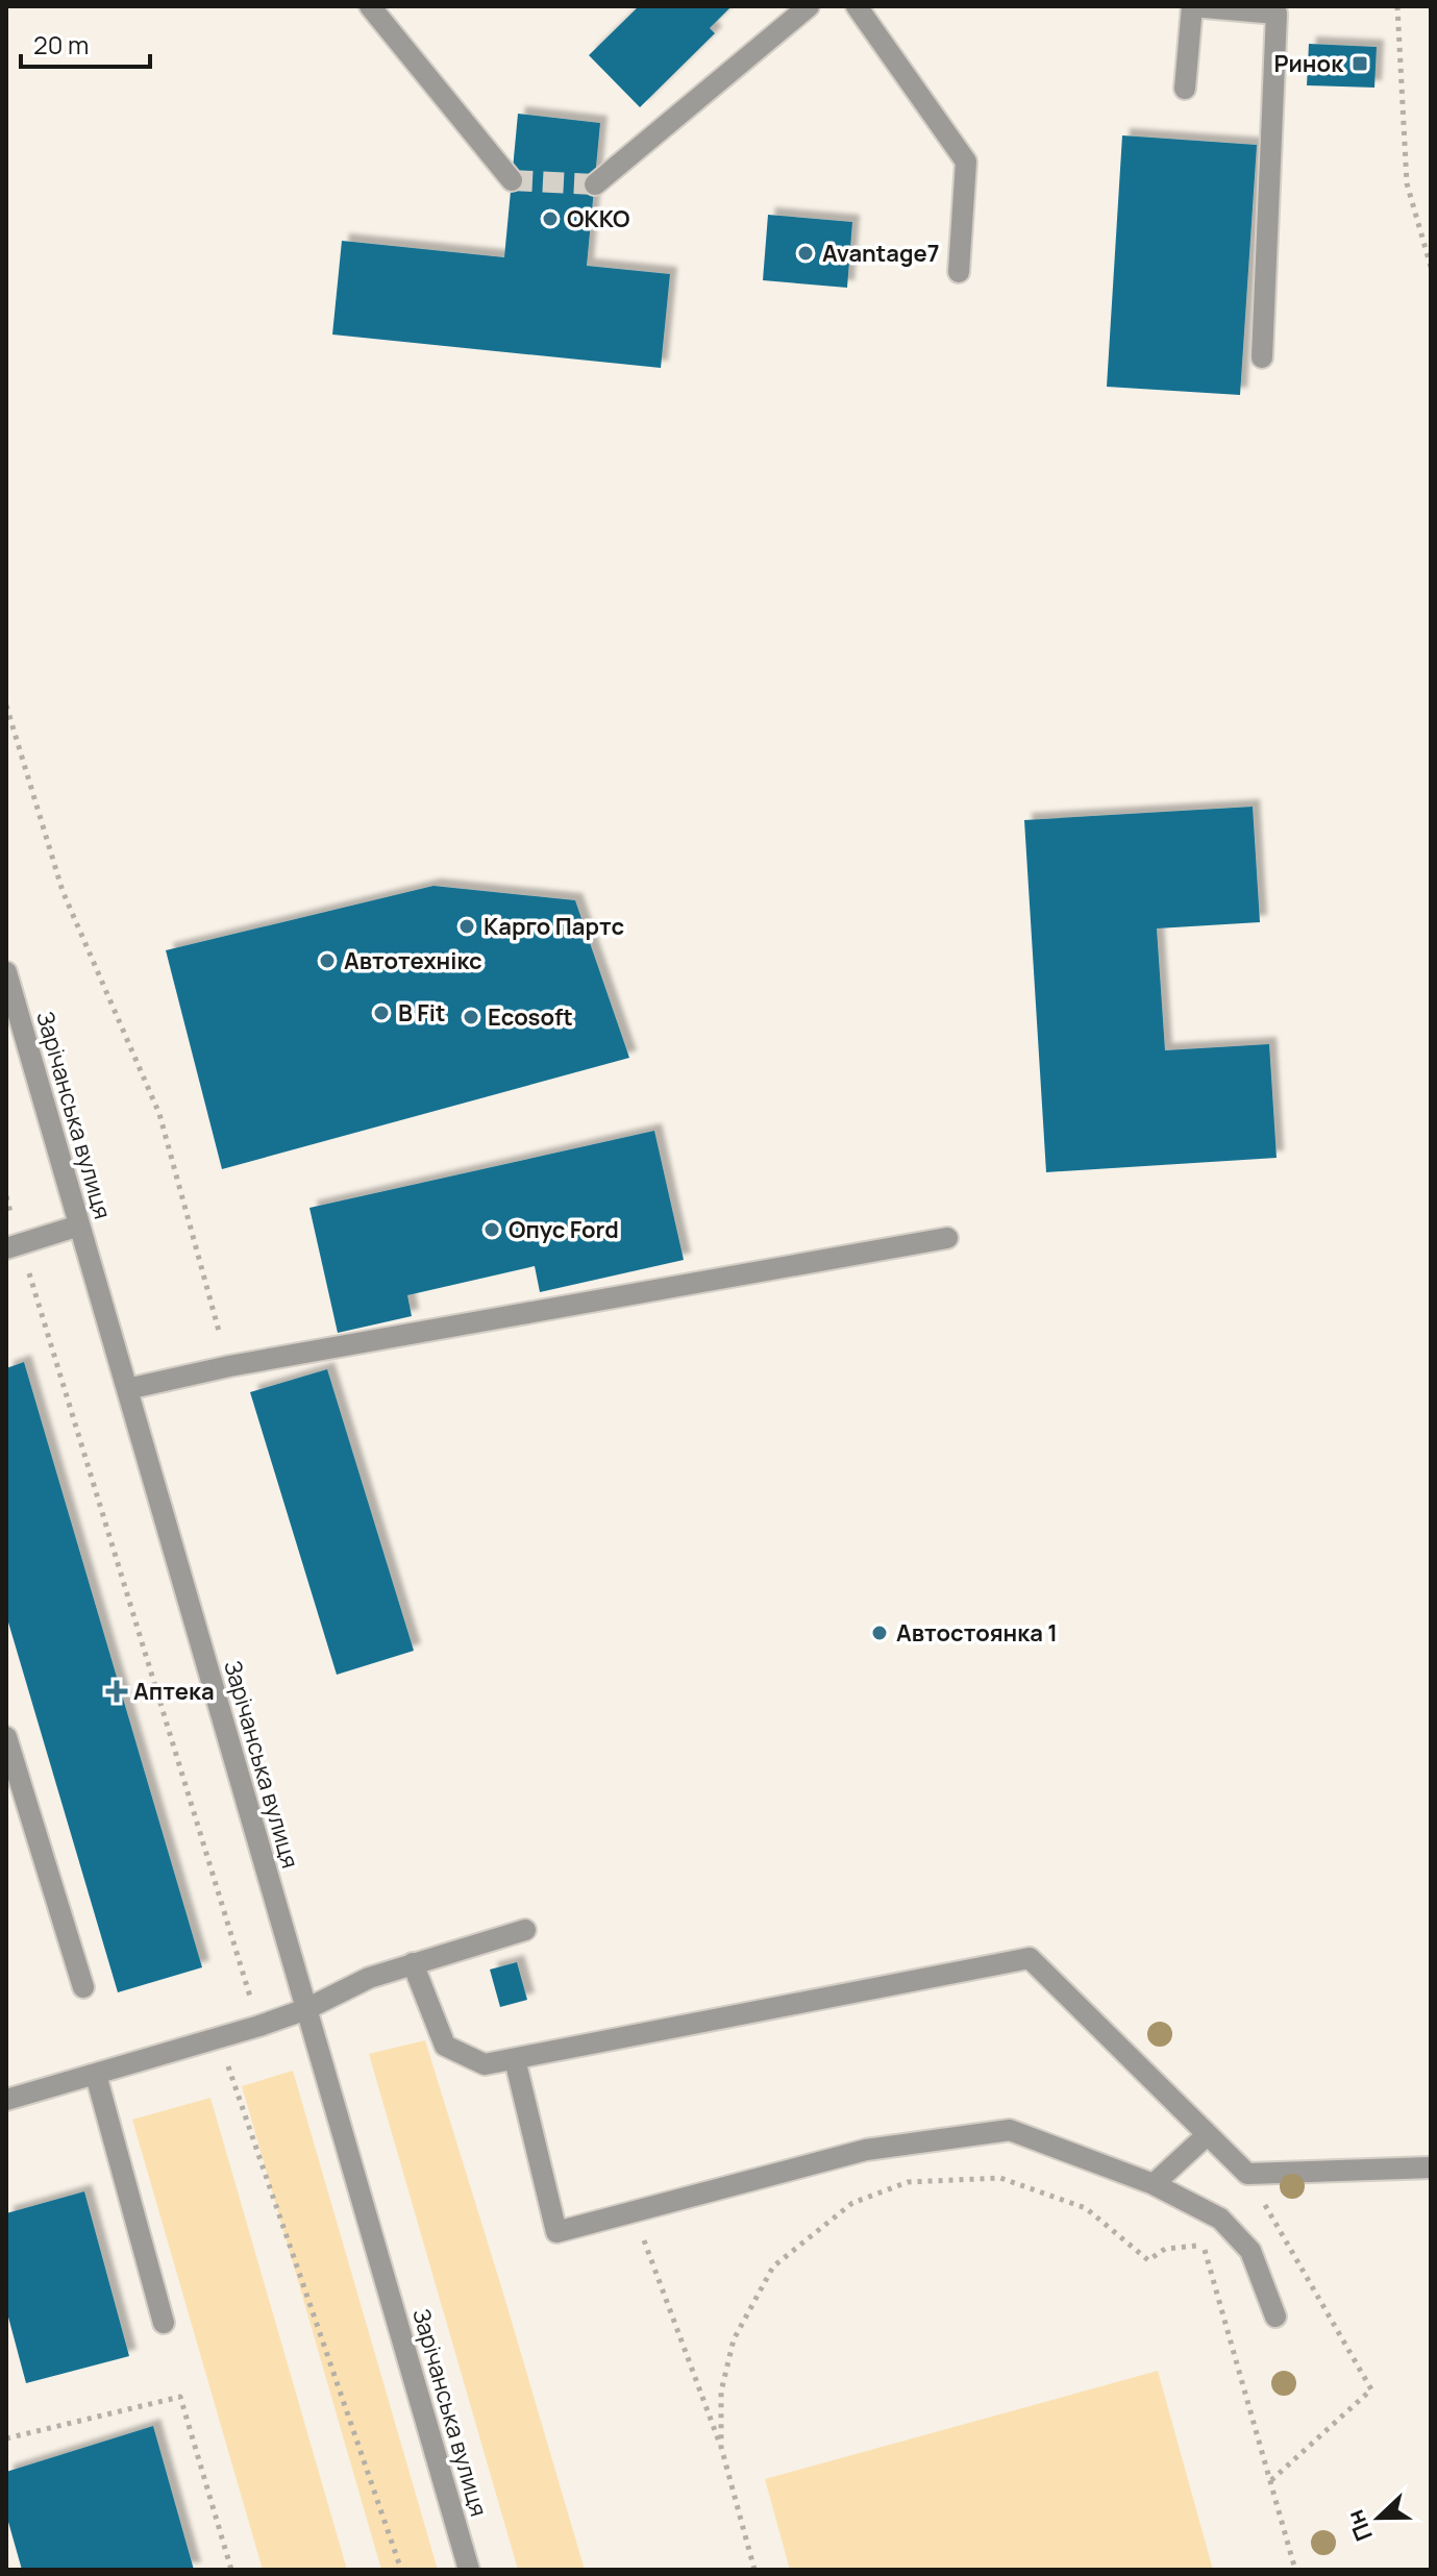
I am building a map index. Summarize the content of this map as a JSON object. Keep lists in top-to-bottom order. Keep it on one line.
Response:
{"streets":{"street":["Зарічанська вулиця"]},"places":{"transit":["Ринок"],"other":["ОККО","Avantage7","Карго Партс","Автотехнікс","B Fit","Ecosoft","Опус Ford","Автостоянка 1"],"health":["Аптека"]},"scale_bar":"20 m","north":"left"}
